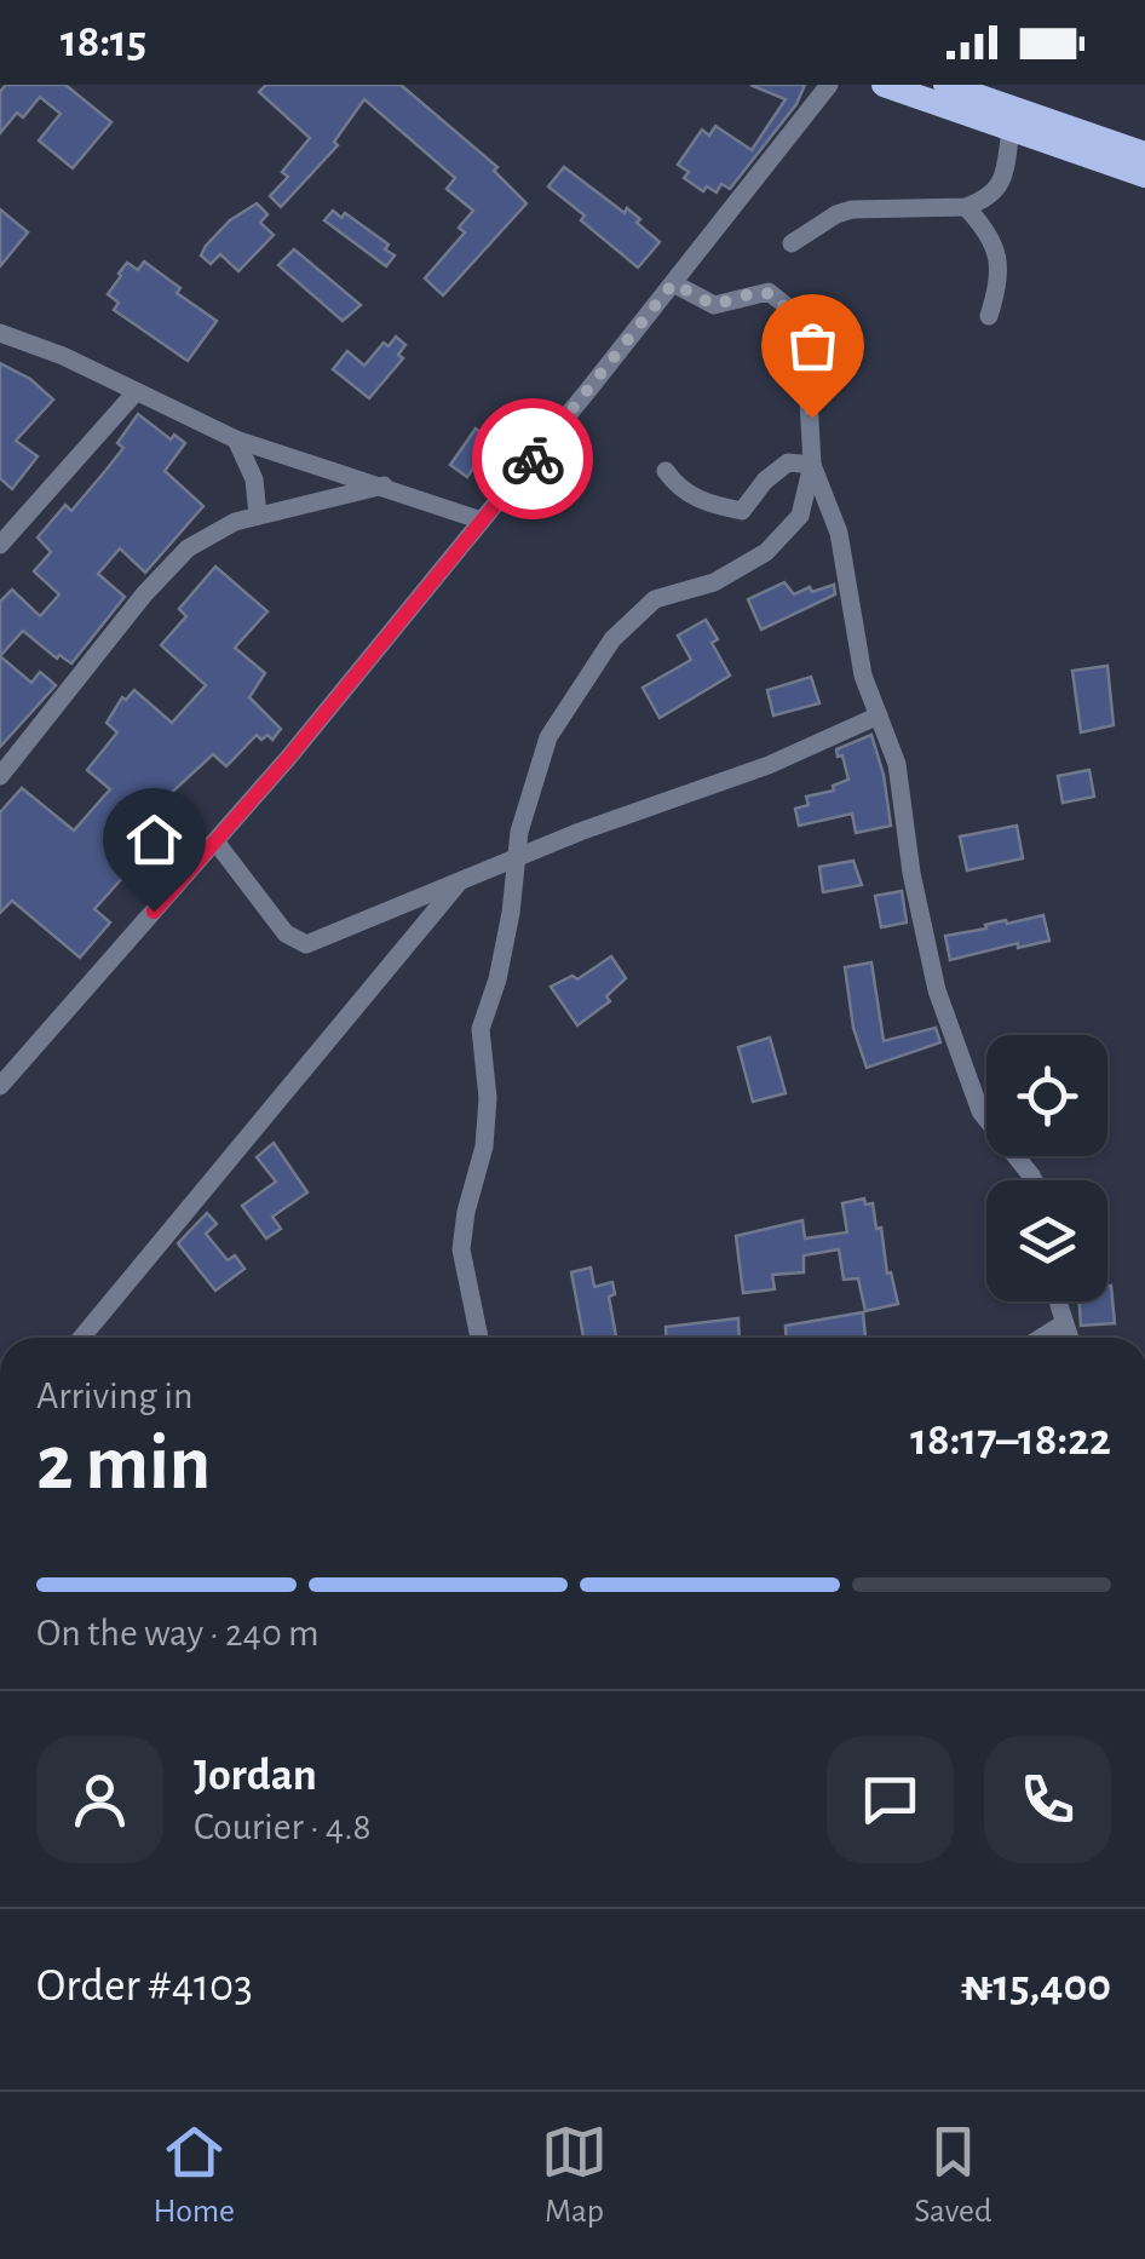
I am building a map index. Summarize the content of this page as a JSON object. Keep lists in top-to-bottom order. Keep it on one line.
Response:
{"page":{"status":"18:15","heading":["2 min","Arriving in","18:17–18:22"],"panel":["Jordan","Courier · 4.8","Order #4103","₦15,400"],"bar":"On the way · 240 m","tabs":["Home","Map","Saved"]}}
